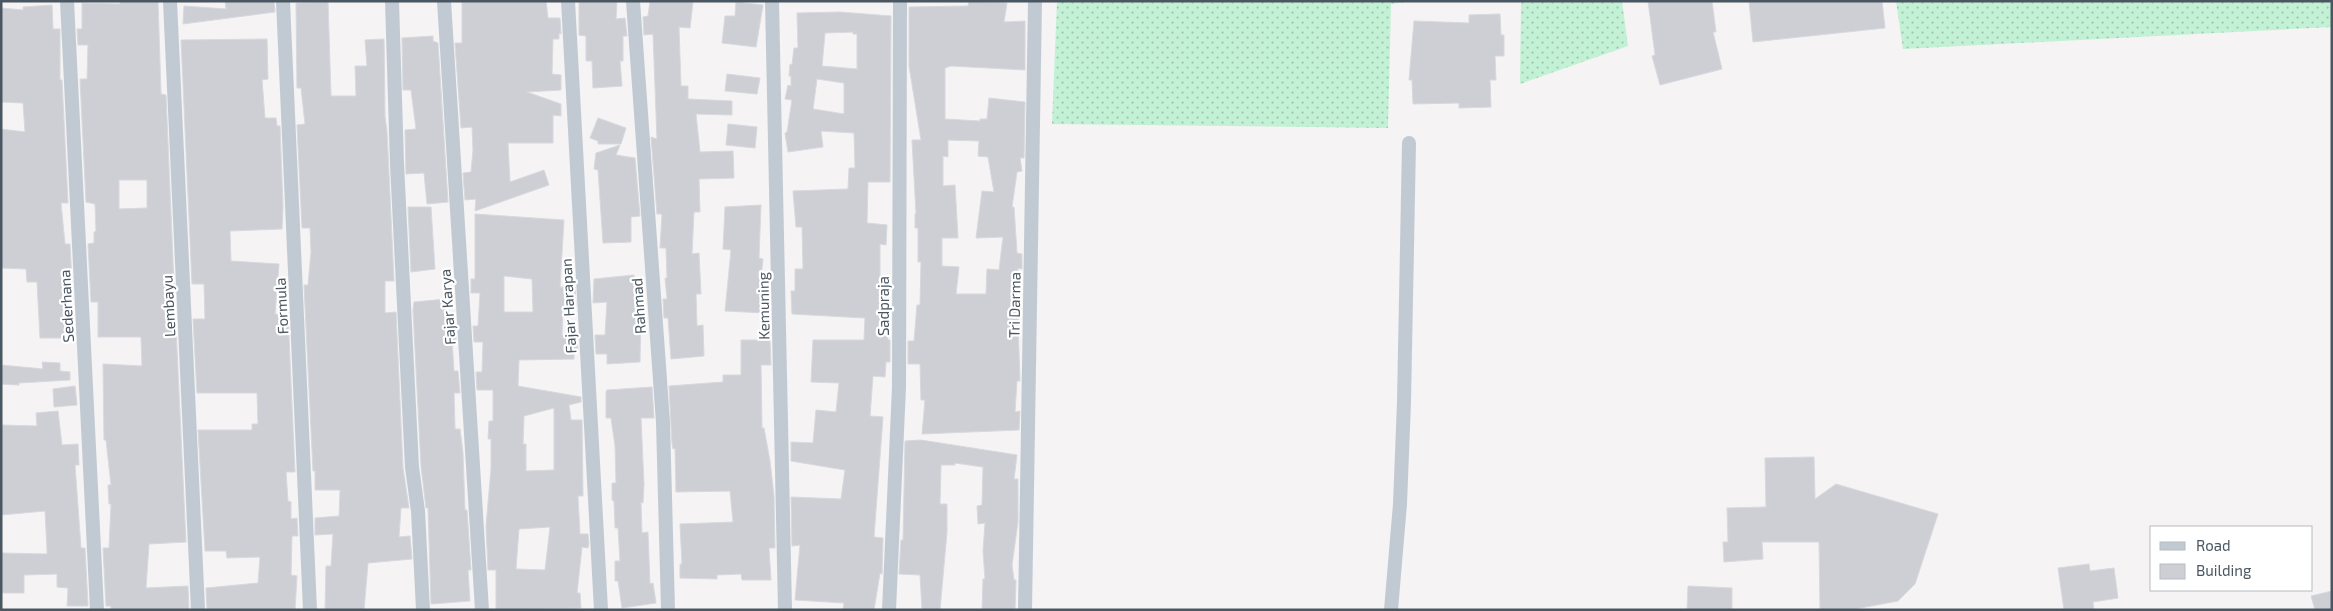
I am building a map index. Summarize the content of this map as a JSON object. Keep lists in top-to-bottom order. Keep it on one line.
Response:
{"streets":{"street":["Tri Darma","Sederhana","Lembayu","Formula","Fajar Harapan","Rahmad","Kemuning","Sadpraja","Fajar Karya"]},"legend":["Road","Building"]}
